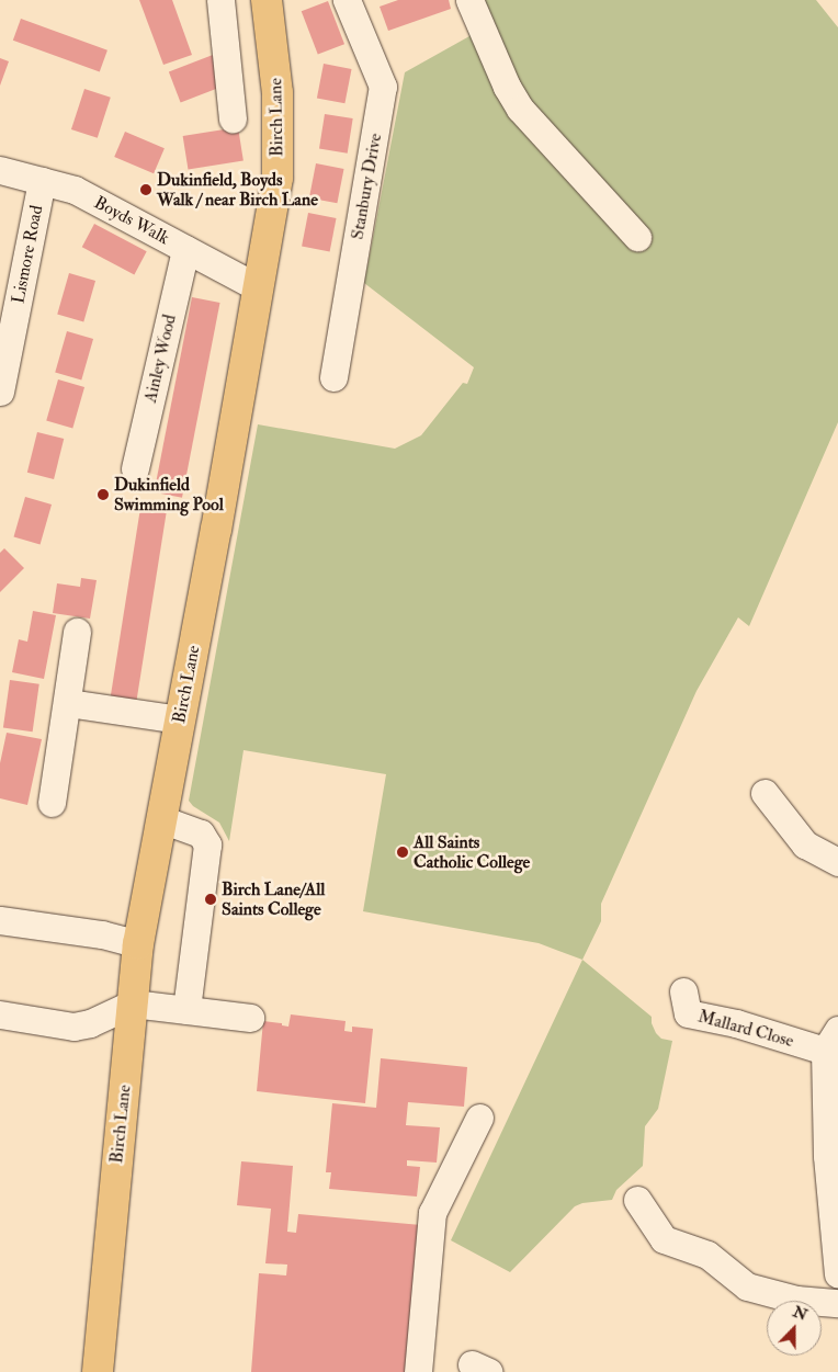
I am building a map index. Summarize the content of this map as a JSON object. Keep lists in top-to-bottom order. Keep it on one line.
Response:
{"streets":{"main road":["Birch Lane"],"street":["Stanbury Drive","Boyds Walk","Lismore Road","Ainley Wood","Mallard Close"]},"crossings":[["Birch Lane","Boyds Walk"],["Boyds Walk","Lismore Road"],["Boyds Walk","Ainley Wood"]],"places":["Dukinfield, Boyds Walk / near Birch Lane","Dukinfield Swimming Pool","All Saints Catholic College","Birch Lane/All Saints College"],"north":"top"}
